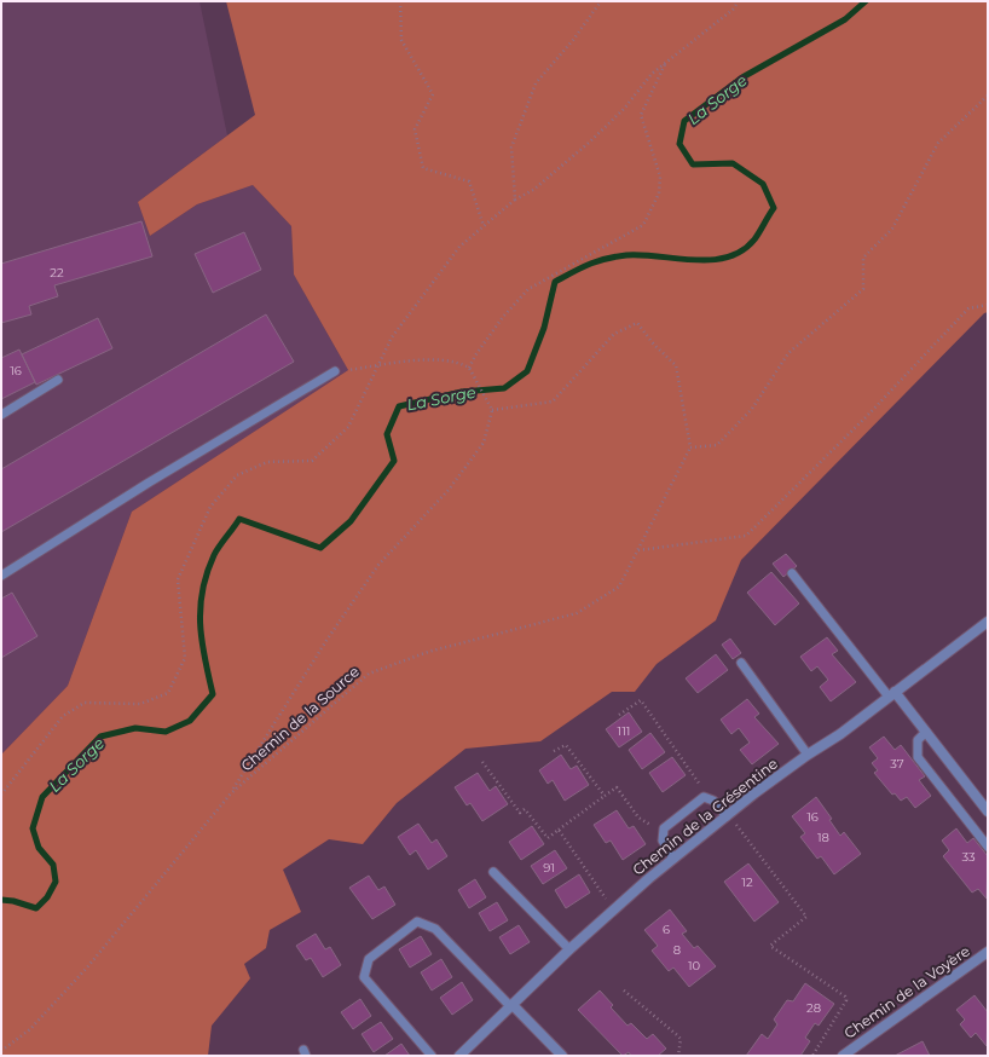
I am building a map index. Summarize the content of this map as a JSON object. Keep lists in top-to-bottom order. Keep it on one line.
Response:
{"streets":{"street":["Chemin de la Crésentine","Chemin de la Voyère"],"path":["Chemin de la Source"]},"water":["La Sorge"],"house_numbers":["22","16","111","37","16","18","33","91","12","6","8","10","28"]}
